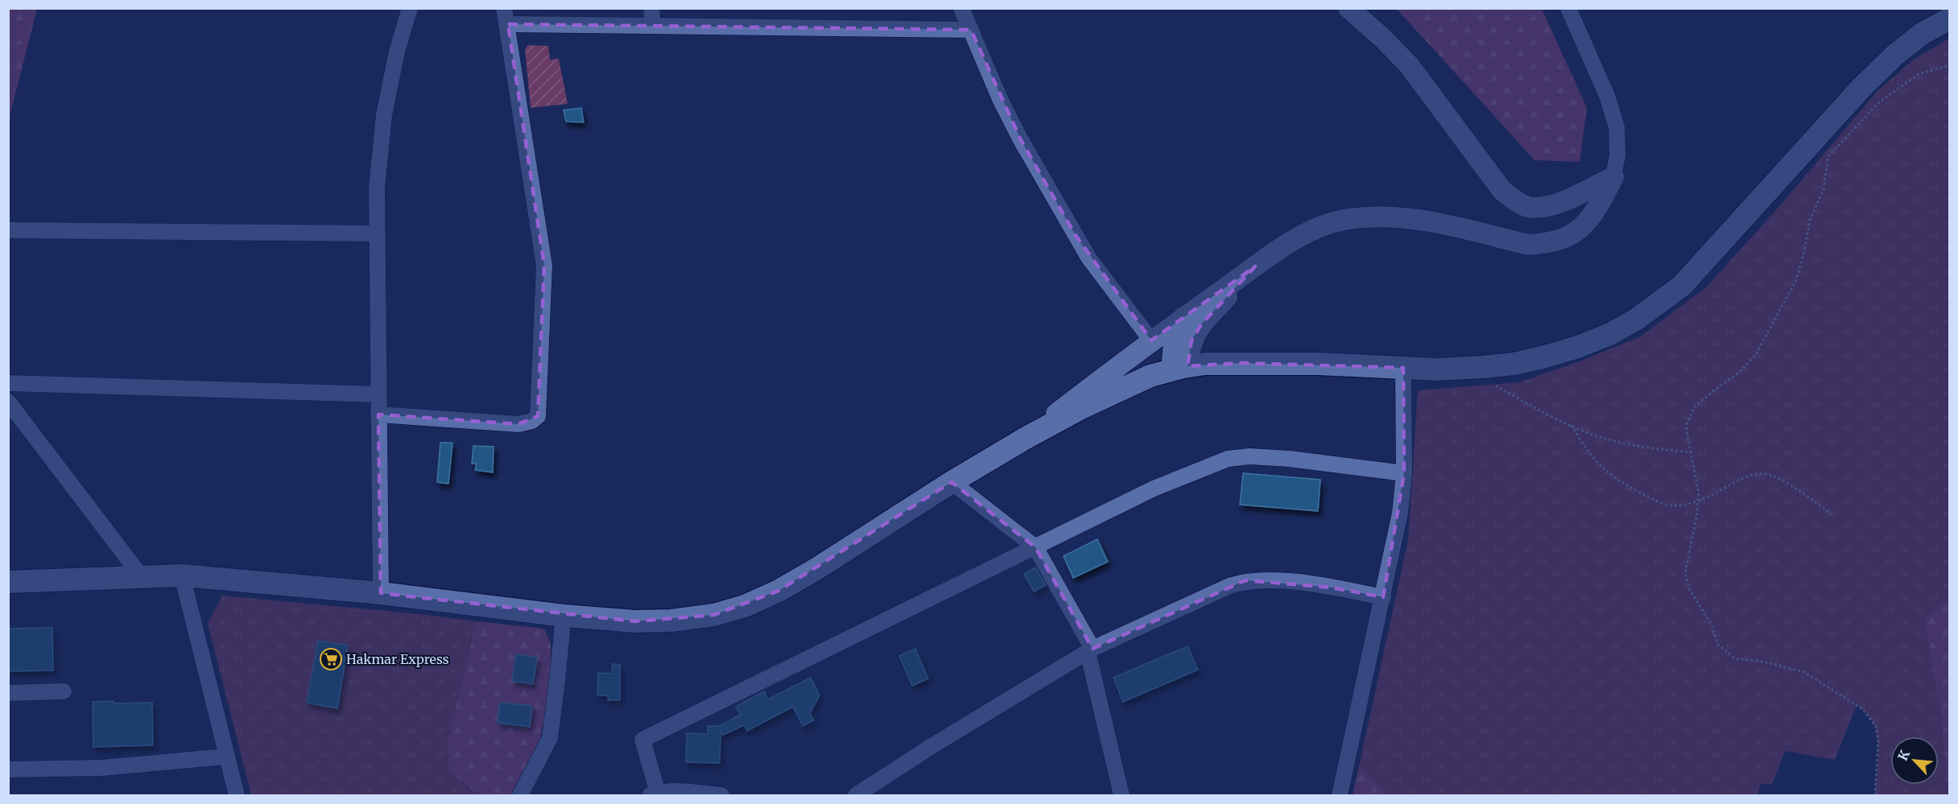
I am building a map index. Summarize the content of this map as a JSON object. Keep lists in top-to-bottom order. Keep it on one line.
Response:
{"places":{"supermarket":["Hakmar Express"]},"north":"top left"}
